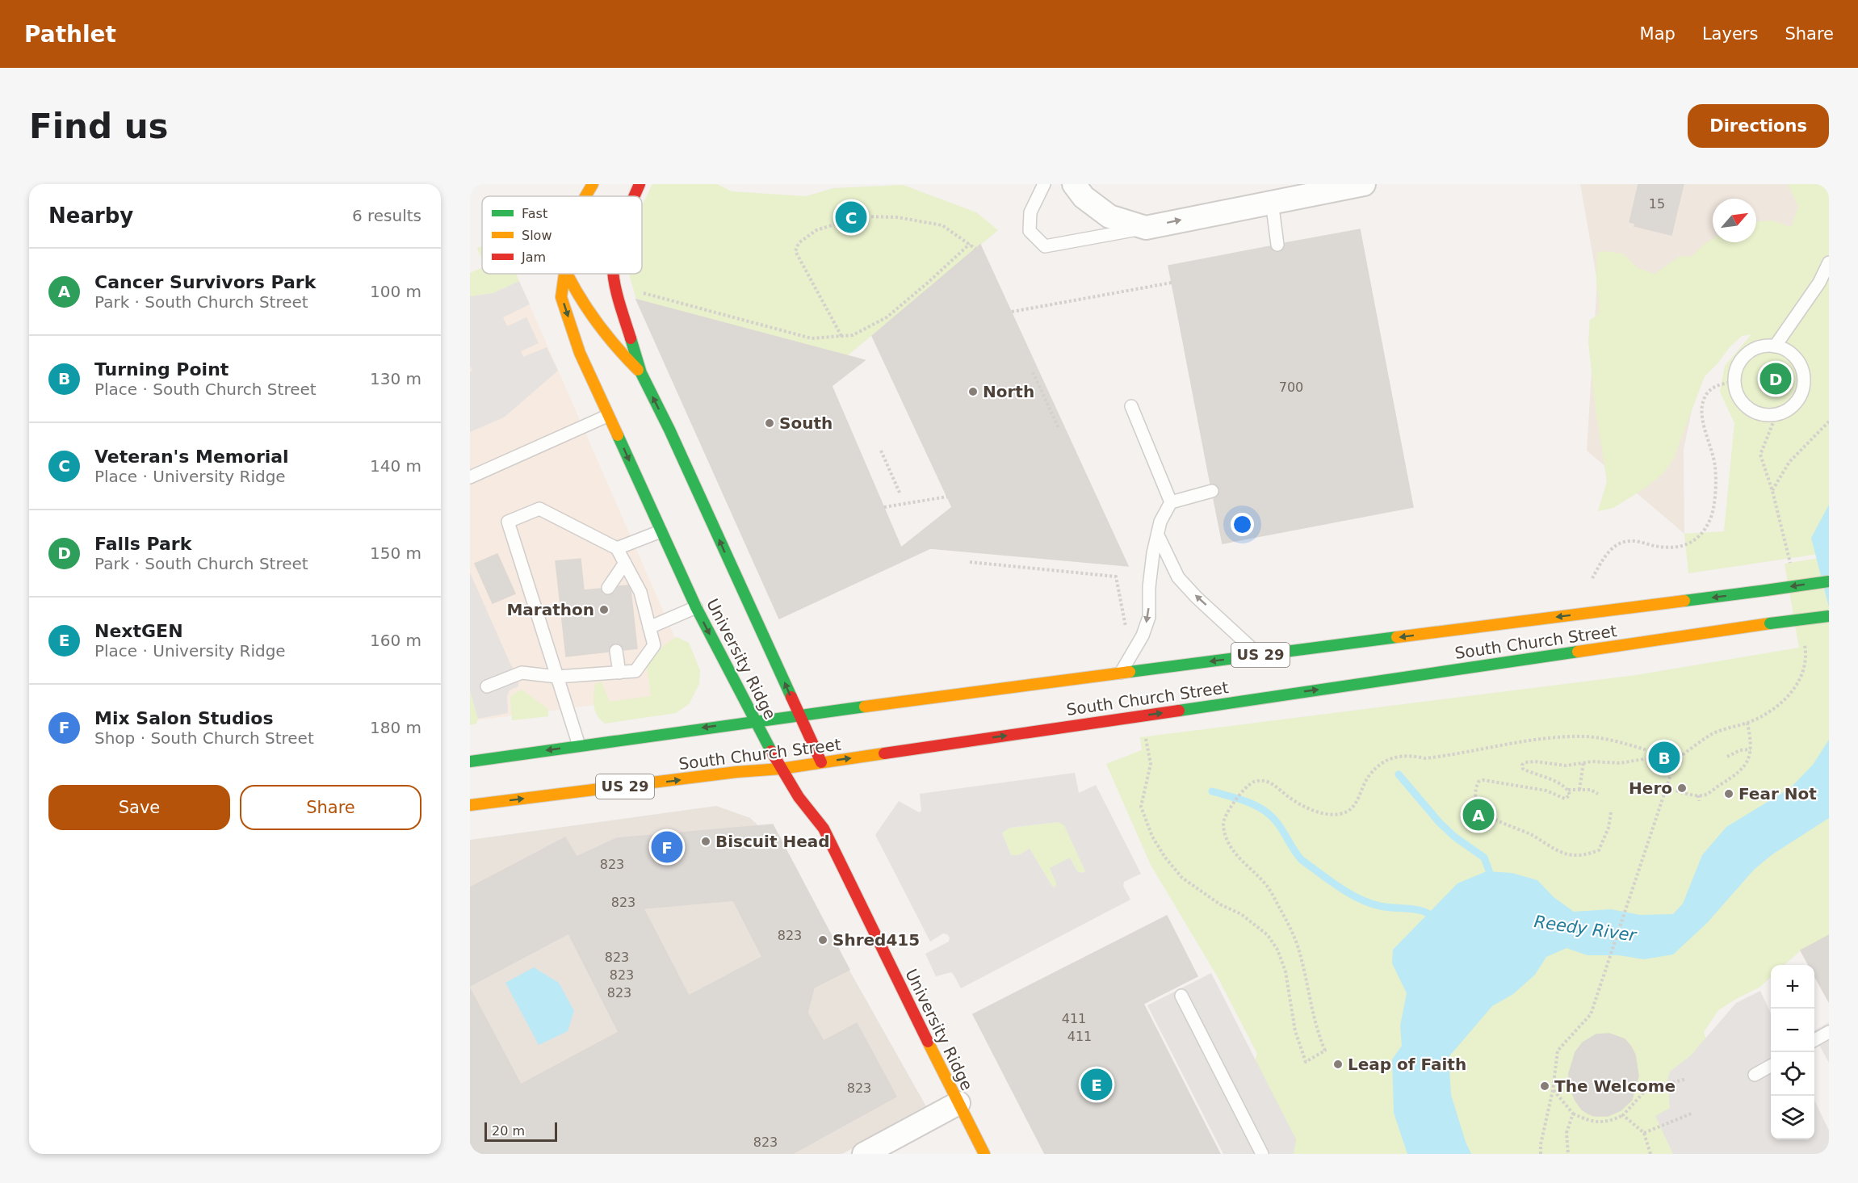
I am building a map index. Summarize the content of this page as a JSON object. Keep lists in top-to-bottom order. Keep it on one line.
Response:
{"streets":{"main road":["South Church Street","US 29","University Ridge"]},"crossings":[["South Church Street","University Ridge"]],"water":["Reedy River"],"places":["North","South","Marathon","Hero","Fear Not","Biscuit Head","Shred415","Leap of Faith","The Welcome"],"house_numbers":["15","700","823","823","823","823","823","823","411","411","823","823"],"legend":["Fast","Slow","Jam"],"scale_bar":"20 m","north":"top right","page":{"header":"Pathlet","nav":["Map","Layers","Share"],"buttons":["Directions",["Save","Share"]],"title":"Find us","heading":["Nearby","6 results"],"pins":["C","D","B","A","F","E"],"list":[{"mark":"A","name":"Cancer Survivors Park","note":"Park · South Church Street","value":"100 m"},{"mark":"B","name":"Turning Point","note":"Place · South Church Street","value":"130 m"},{"mark":"C","name":"Veteran's Memorial","note":"Place · University Ridge","value":"140 m"},{"mark":"D","name":"Falls Park","note":"Park · South Church Street","value":"150 m"},{"mark":"E","name":"NextGEN","note":"Place · University Ridge","value":"160 m"},{"mark":"F","name":"Mix Salon Studios","note":"Shop · South Church Street","value":"180 m"}],"map_buttons":["+","−"],"scale":"20 m"}}
